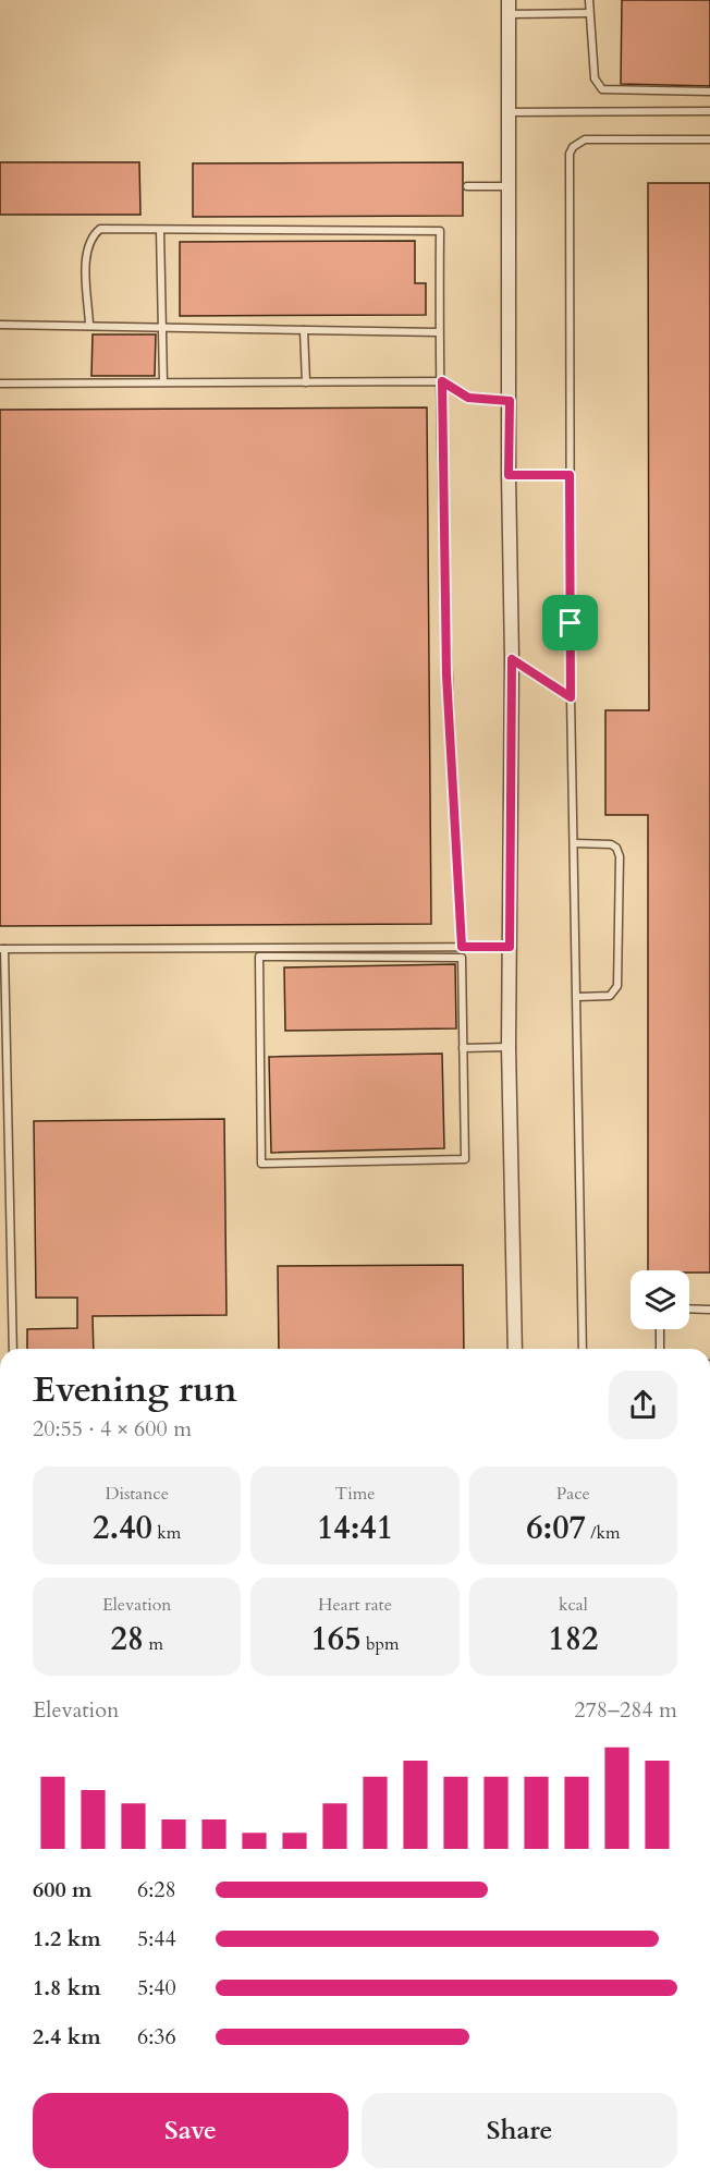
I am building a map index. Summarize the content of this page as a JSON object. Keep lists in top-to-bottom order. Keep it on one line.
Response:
{"page":{"heading":["Evening run","20:55 · 4 × 600 m"],"stats":[["Distance","2.40 km"],["Time","14:41"],["Pace","6:07 /km"],["Elevation","28 m"],["Heart rate","165 bpm"],["kcal","182"]],"chart":["Elevation","278–284 m"],"list":[{"name":"600 m","note":"6:28"},{"name":"1.2 km","note":"5:44"},{"name":"1.8 km","note":"5:40"},{"name":"2.4 km","note":"6:36"}],"buttons":["Save","Share"]}}
